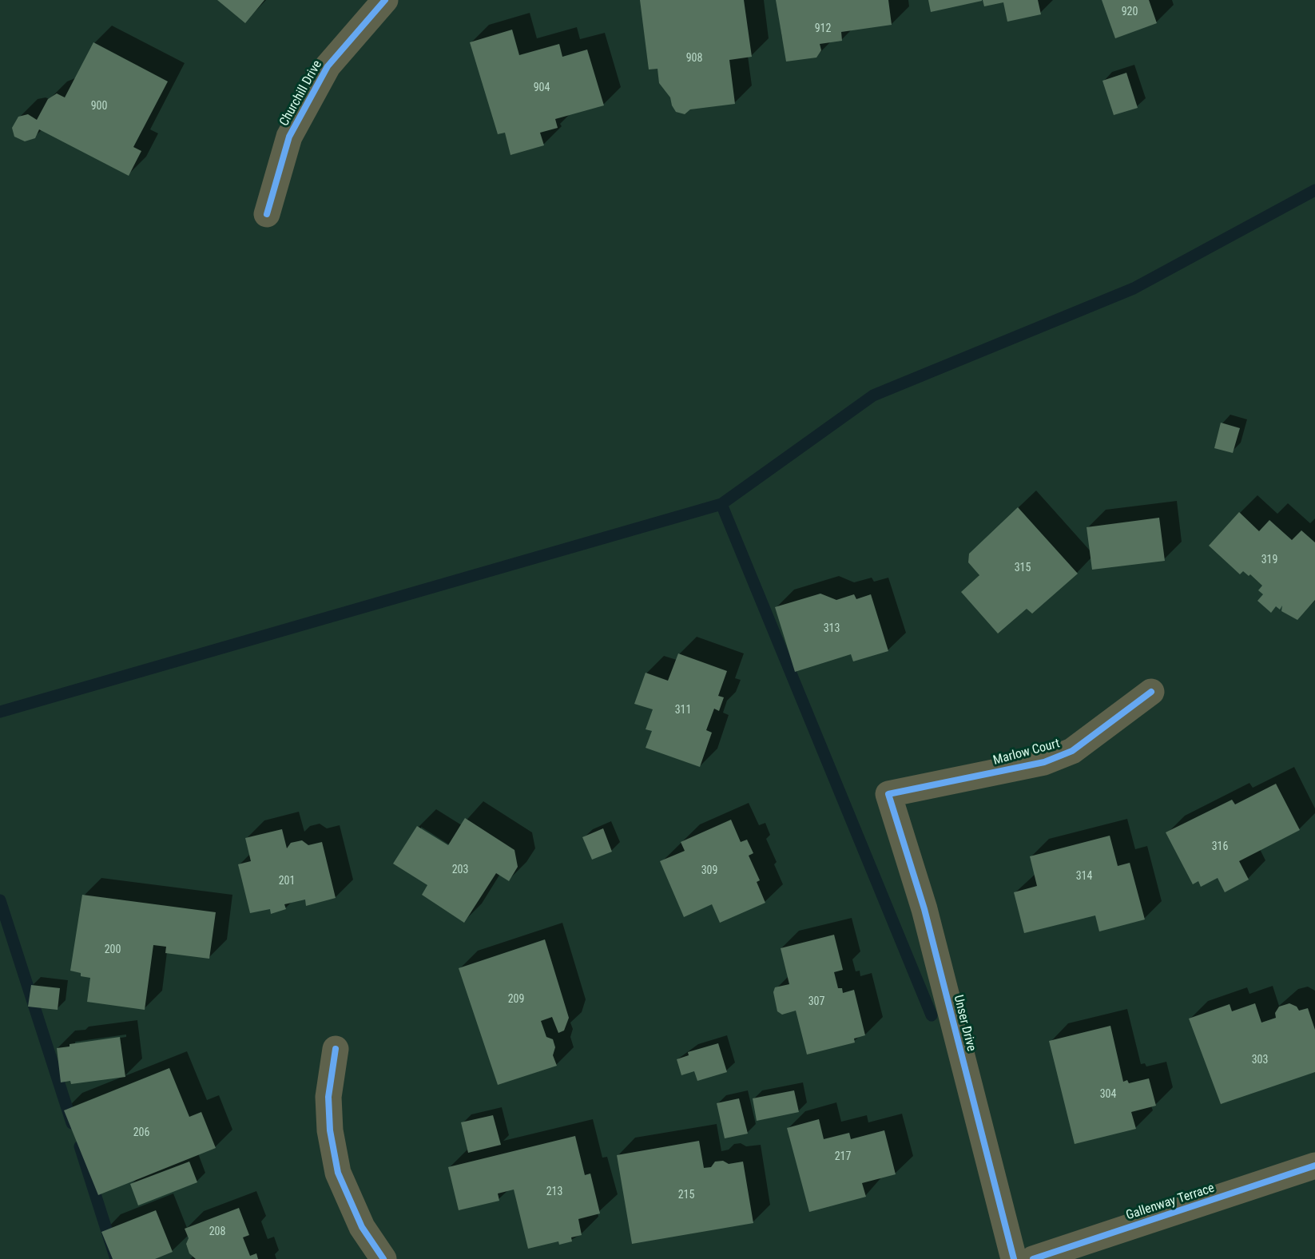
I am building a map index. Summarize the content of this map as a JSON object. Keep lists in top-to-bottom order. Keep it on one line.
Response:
{"streets":{"street":["Churchill Drive","Marlow Court","Unser Drive","Gallenway Terrace"]},"crossings":[["Marlow Court","Unser Drive"]],"house_numbers":["920","912","908","904","900","319","315","313","311","316","203","309","314","201","200","209","307","303","304","206","217","213","215","208"]}
